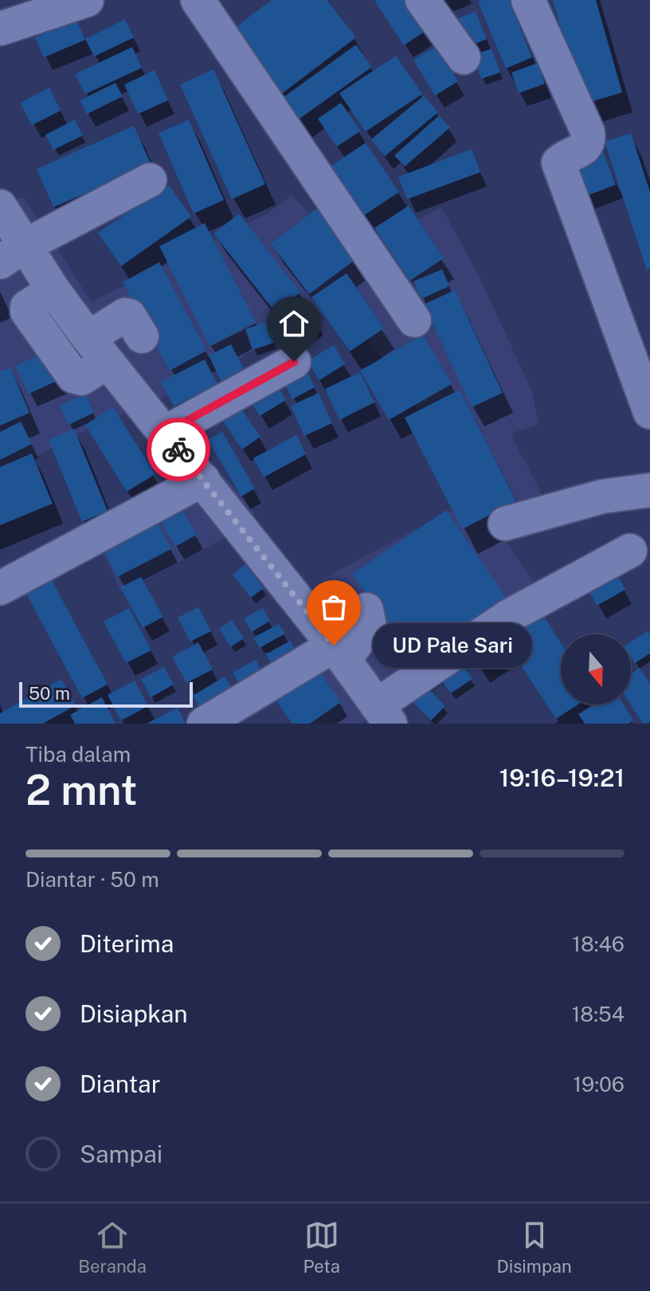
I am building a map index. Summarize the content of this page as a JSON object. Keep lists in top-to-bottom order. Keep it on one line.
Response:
{"places":["UD Pale Sari"],"scale_bar":"50 m","north":"bottom","page":{"bubble":"UD Pale Sari","scale":"50 m","heading":["2 mnt","Tiba dalam","19:16–19:21"],"bar":"Diantar · 50 m","list":[["Diterima","18:46"],["Disiapkan","18:54"],["Diantar","19:06"],"Sampai"],"tabs":["Beranda","Peta","Disimpan"]}}
